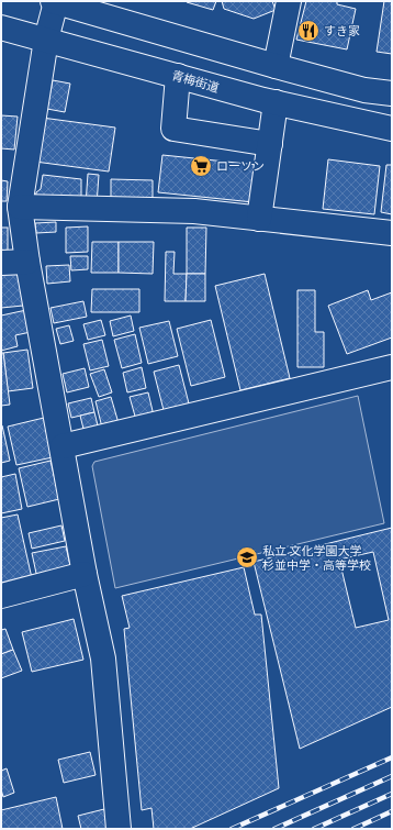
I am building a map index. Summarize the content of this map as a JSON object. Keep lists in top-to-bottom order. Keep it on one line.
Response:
{"streets":{"street":["青梅街道"]},"places":{"restaurant":["すき家"],"supermarket":["ローソン"],"school or university":["私立 文化学園大学 杉並中学・高等学校"]}}
